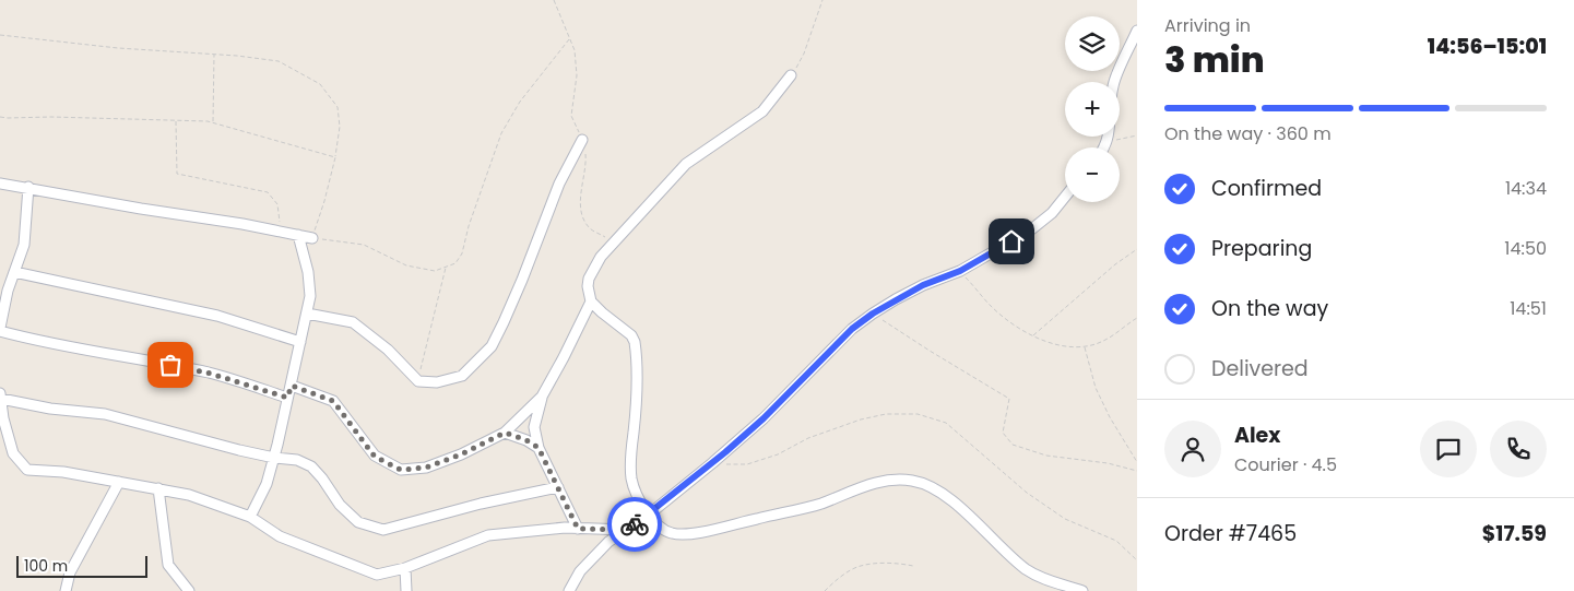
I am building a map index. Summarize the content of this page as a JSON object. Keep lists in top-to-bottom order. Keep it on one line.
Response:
{"scale_bar":"100 m","page":{"heading":["3 min","Arriving in","14:56–15:01"],"panel":["Alex","Courier · 4.5","Order #7465","$17.59"],"map_buttons":["+","−"],"bar":"On the way · 360 m","list":[["Confirmed","14:34"],["Preparing","14:50"],["On the way","14:51"],"Delivered"],"scale":"100 m"}}
